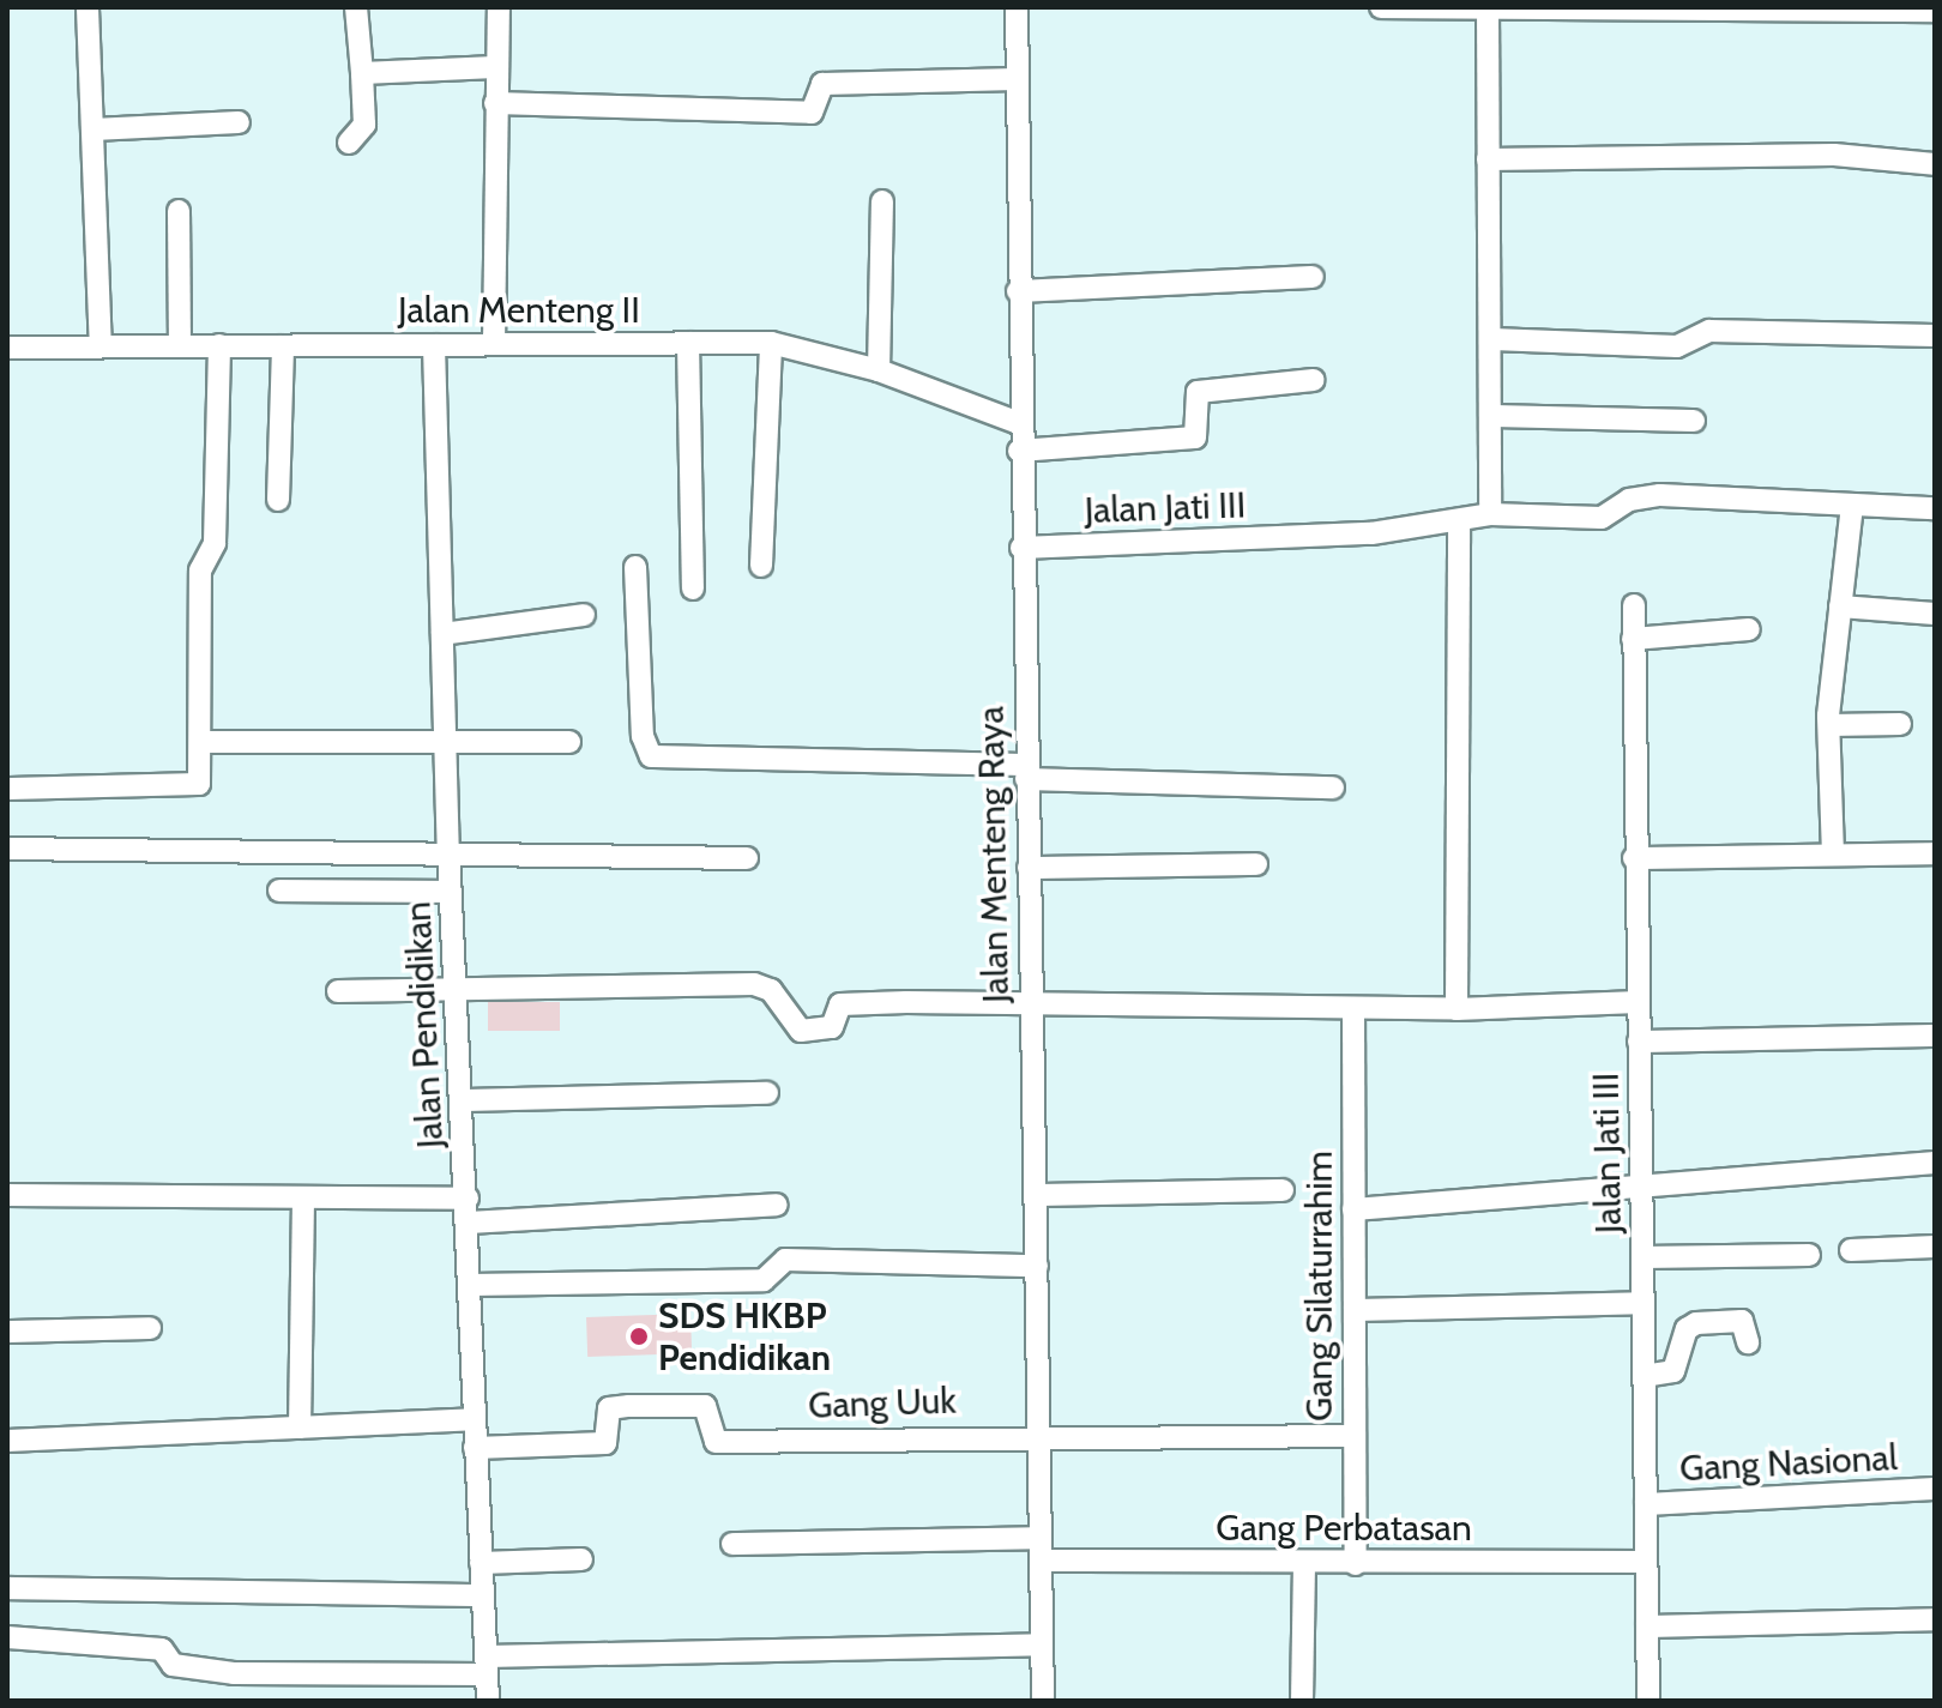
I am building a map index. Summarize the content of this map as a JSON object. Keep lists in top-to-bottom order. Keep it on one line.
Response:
{"streets":{"street":["Jalan Menteng II","Jalan Jati III","Jalan Menteng Raya","Jalan Pendidikan","Gang Silaturrahim","Gang Uuk","Gang Nasional","Gang Perbatasan"]},"crossings":[["Jalan Menteng II","Jalan Menteng Raya"],["Jalan Menteng II","Jalan Pendidikan"],["Jalan Jati III","Jalan Menteng Raya"],["Jalan Jati III","Gang Nasional"],["Jalan Jati III","Gang Perbatasan"],["Jalan Menteng Raya","Gang Uuk"],["Jalan Menteng Raya","Gang Perbatasan"],["Jalan Pendidikan","Gang Uuk"],["Gang Silaturrahim","Gang Uuk"],["Gang Silaturrahim","Gang Perbatasan"]],"places":["SDS HKBP Pendidikan"]}
